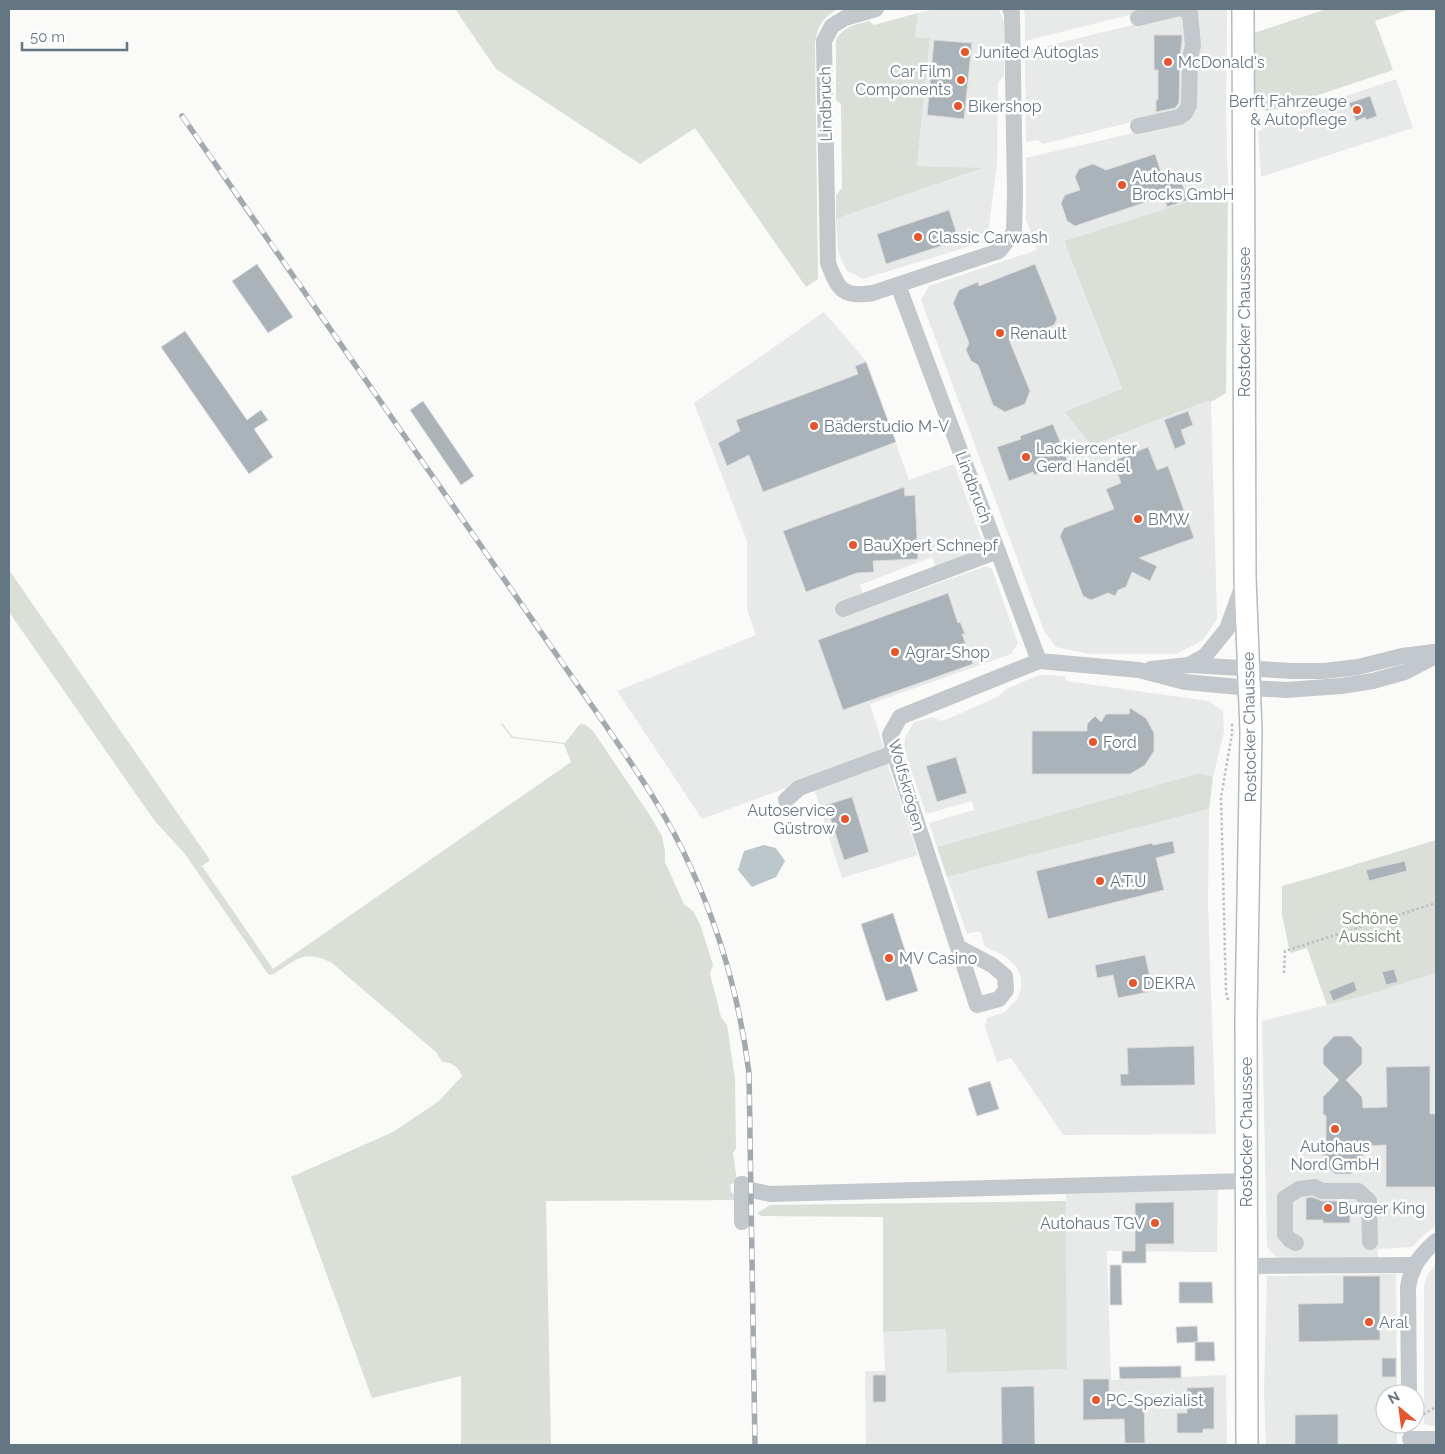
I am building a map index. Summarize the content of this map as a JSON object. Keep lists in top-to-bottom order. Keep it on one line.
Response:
{"streets":{"main road":["Rostocker Chaussee"],"street":["Lindbruch","Wolfskrögen"]},"crossings":[["Lindbruch","Wolfskrögen"],["Rostocker Chaussee","Wolfskrögen"]],"parks":["Schöne Aussicht"],"places":["Junited Autoglas","McDonald's","Car Film Components","Bikershop","Berft Fahrzeuge & Autopflege","Autohaus Brocks GmbH","Classic Carwash","Renault","Bäderstudio M-V","Lackiercenter Gerd Handel","BMW","BauXpert Schnepf","Agrar-Shop","Ford","Autoservice Güstrow","A.T.U","MV Casino","DEKRA","Autohaus Nord GmbH","Burger King","Autohaus TGV","Aral","PC-Spezialist"],"scale_bar":"50 m","north":"top left"}
